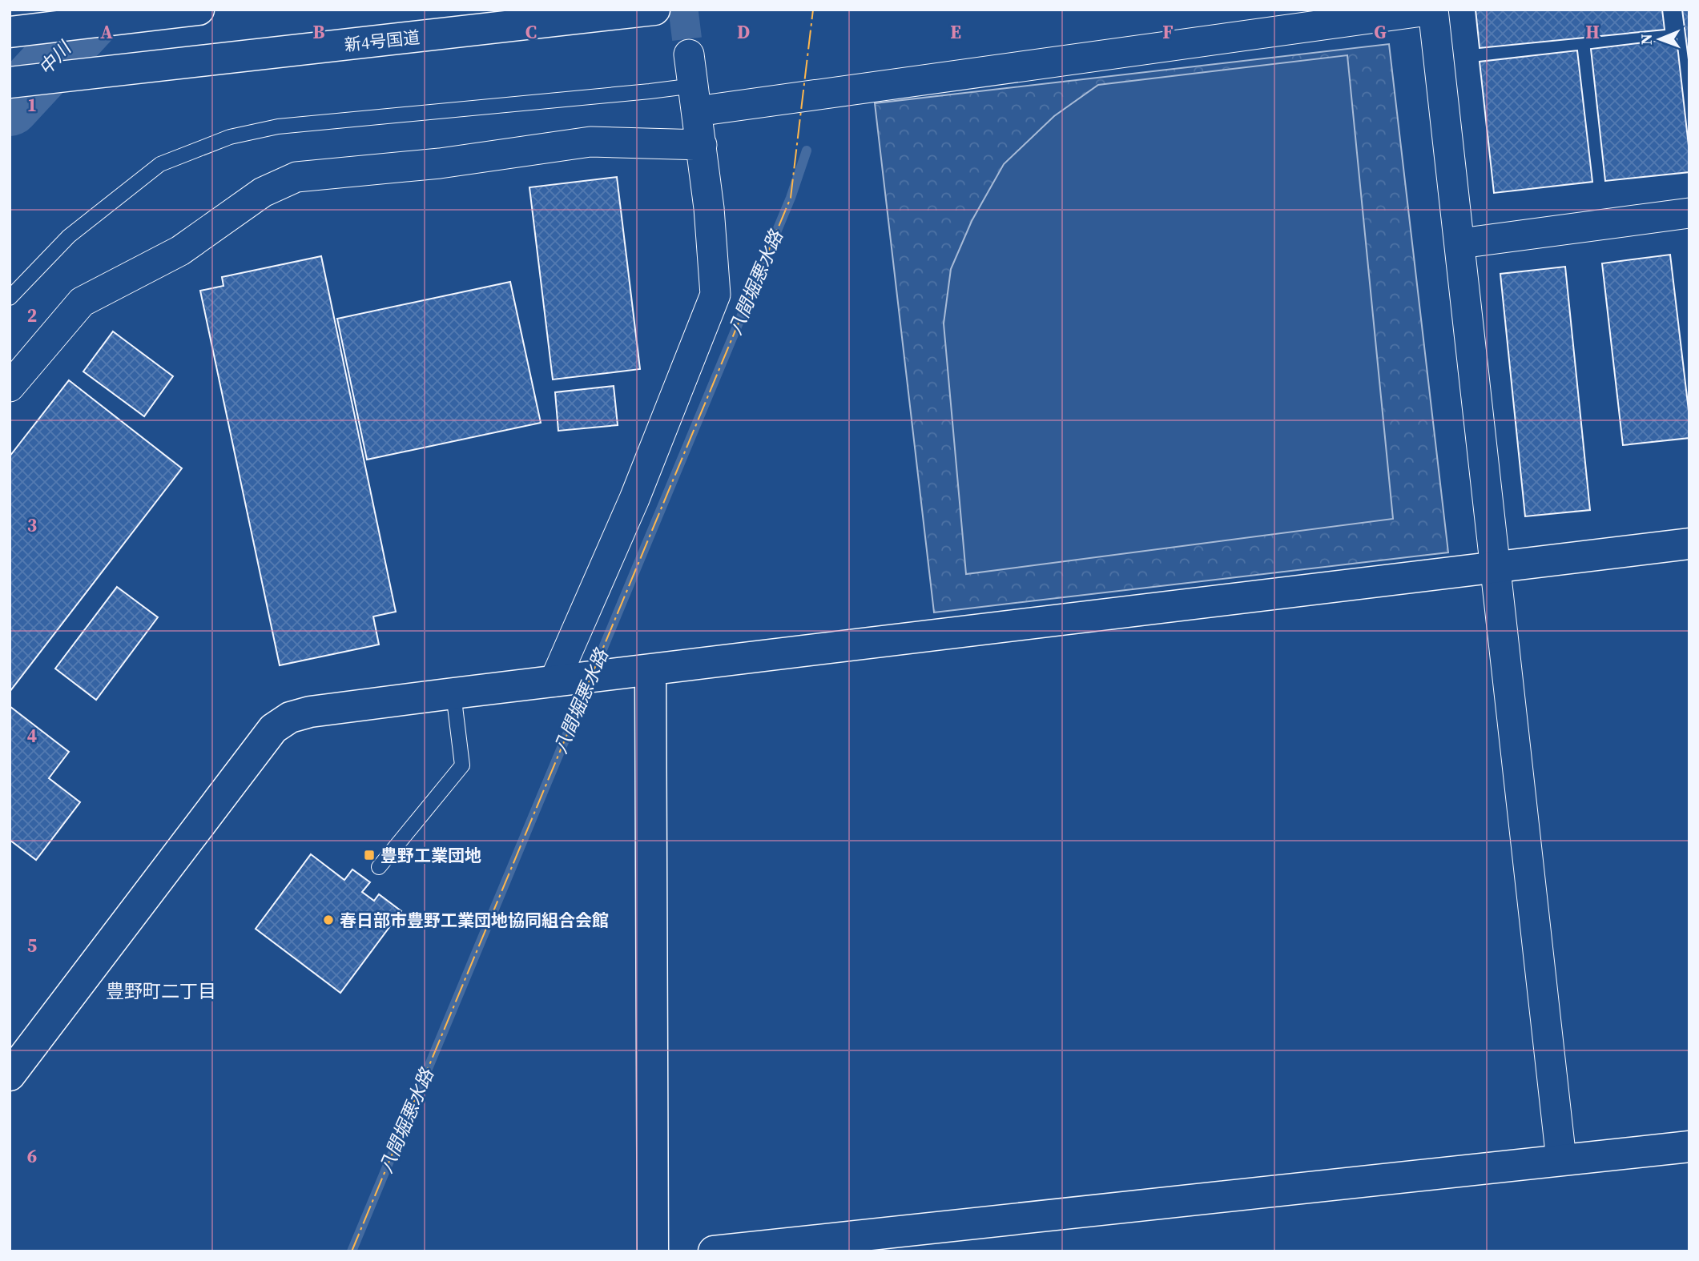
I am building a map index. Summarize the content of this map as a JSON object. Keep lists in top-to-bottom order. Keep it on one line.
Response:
{"streets":{"main road":["新4号国道"]},"districts":["豊野町二丁目"],"water":["中川","八間堀悪水路"],"places":{"transit":["豊野工業団地"],"other":["春日部市豊野工業団地協同組合会館"]},"north":"left","grid":{"columns":["A","B","C","D","E","F","G","H"],"rows":["1","2","3","4","5","6"]}}
